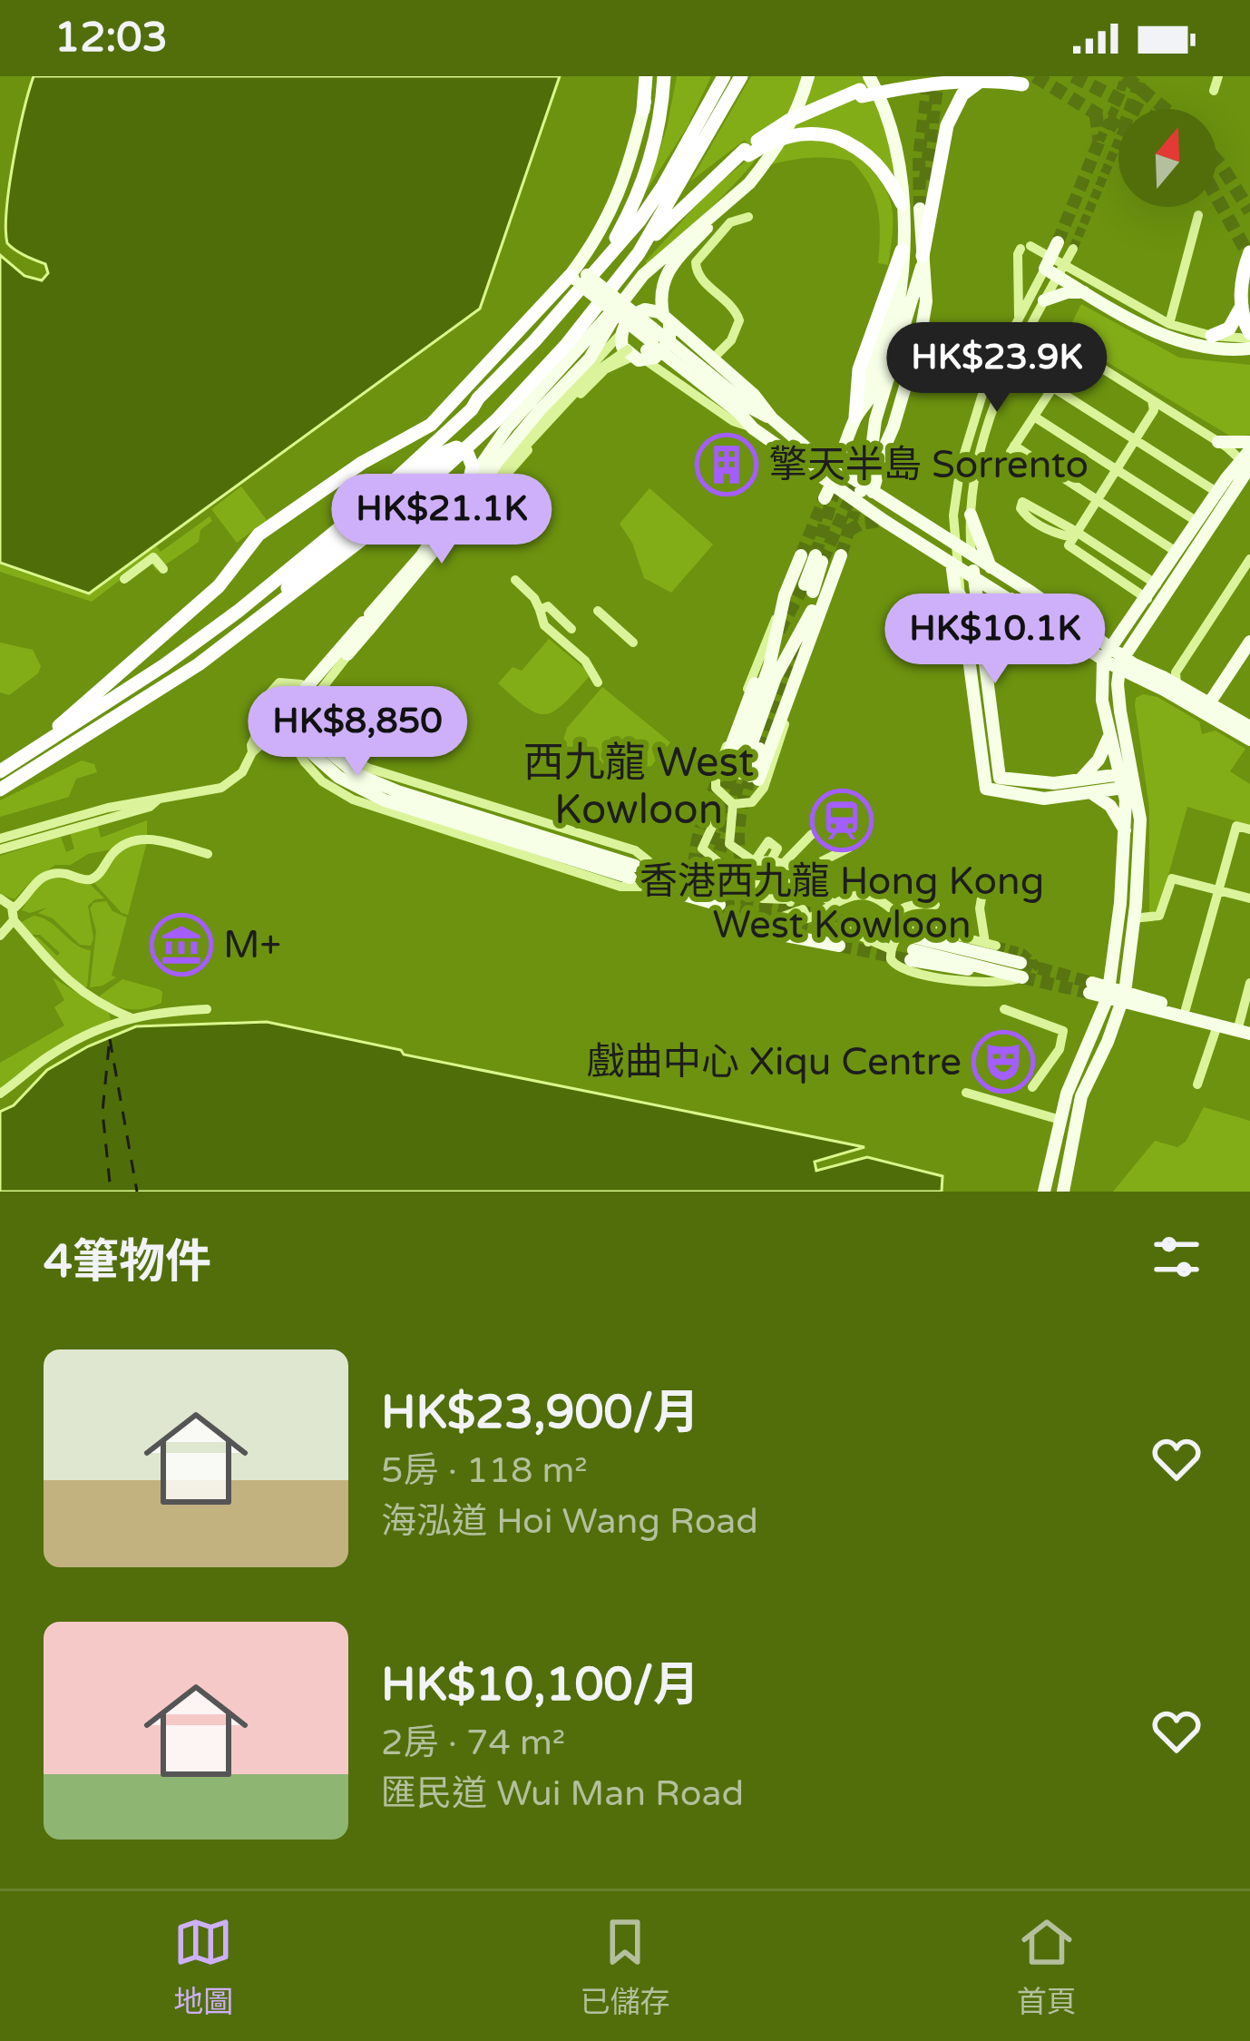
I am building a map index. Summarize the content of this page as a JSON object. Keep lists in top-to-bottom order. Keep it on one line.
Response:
{"districts":["西九龍 West Kowloon"],"places":{"building":["擎天半島 Sorrento"],"station":["香港西九龍 Hong Kong West Kowloon"],"museum":["M+"],"theatre":["戲曲中心 Xiqu Centre"]},"north":"top","page":{"status":"12:03","price":["HK$23.9K","HK$21.1K","HK$10.1K","HK$8,850"],"heading":"4筆物件","list":[{"name":"HK$23,900/月","note":"5房 · 118 m² · 海泓道 Hoi Wang Road"},{"name":"HK$10,100/月","note":"2房 · 74 m² · 匯民道 Wui Man Road"}],"tabs":["地圖","已儲存","首頁"]}}
